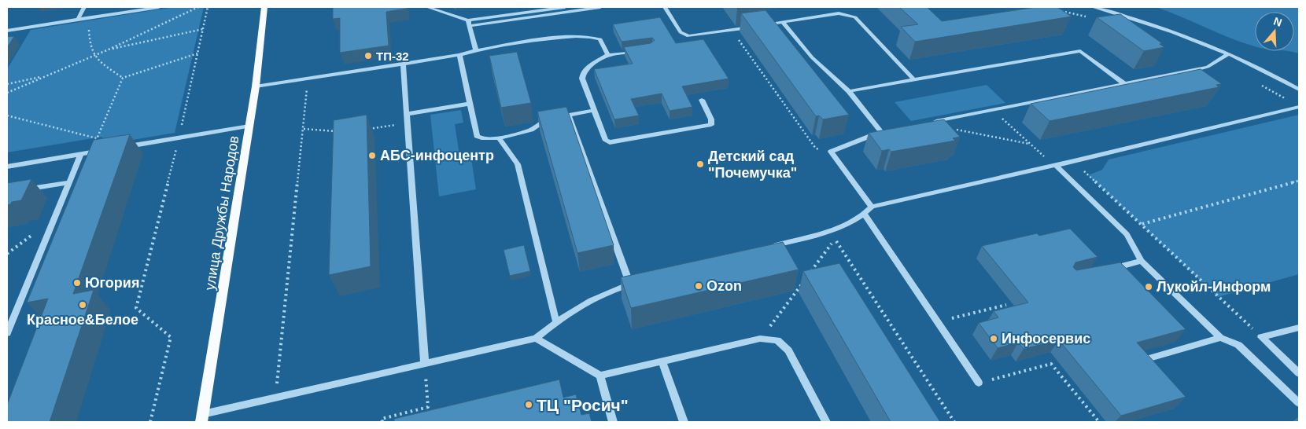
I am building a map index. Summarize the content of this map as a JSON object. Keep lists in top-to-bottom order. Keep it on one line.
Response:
{"streets":{"main road":["улица Дружбы Народов"]},"places":["ТП-32","АБС-инфоцентр","Детский сад \"Почемучка\"","Югория","Ozon","Лукойл-Информ","Красное&Белое","Инфосервис","ТЦ \"Росич\""],"north":"top"}
